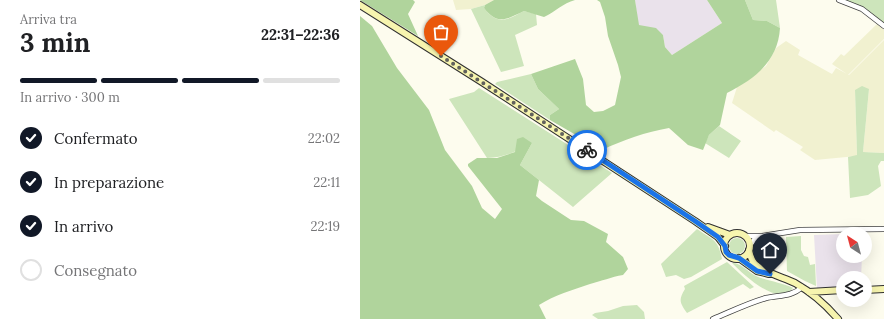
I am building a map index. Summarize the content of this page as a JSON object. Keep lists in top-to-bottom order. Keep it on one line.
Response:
{"north":"top left","page":{"heading":["3 min","Arriva tra","22:31–22:36"],"bar":"In arrivo · 300 m","list":[["Confermato","22:02"],["In preparazione","22:11"],["In arrivo","22:19"],"Consegnato"]}}
